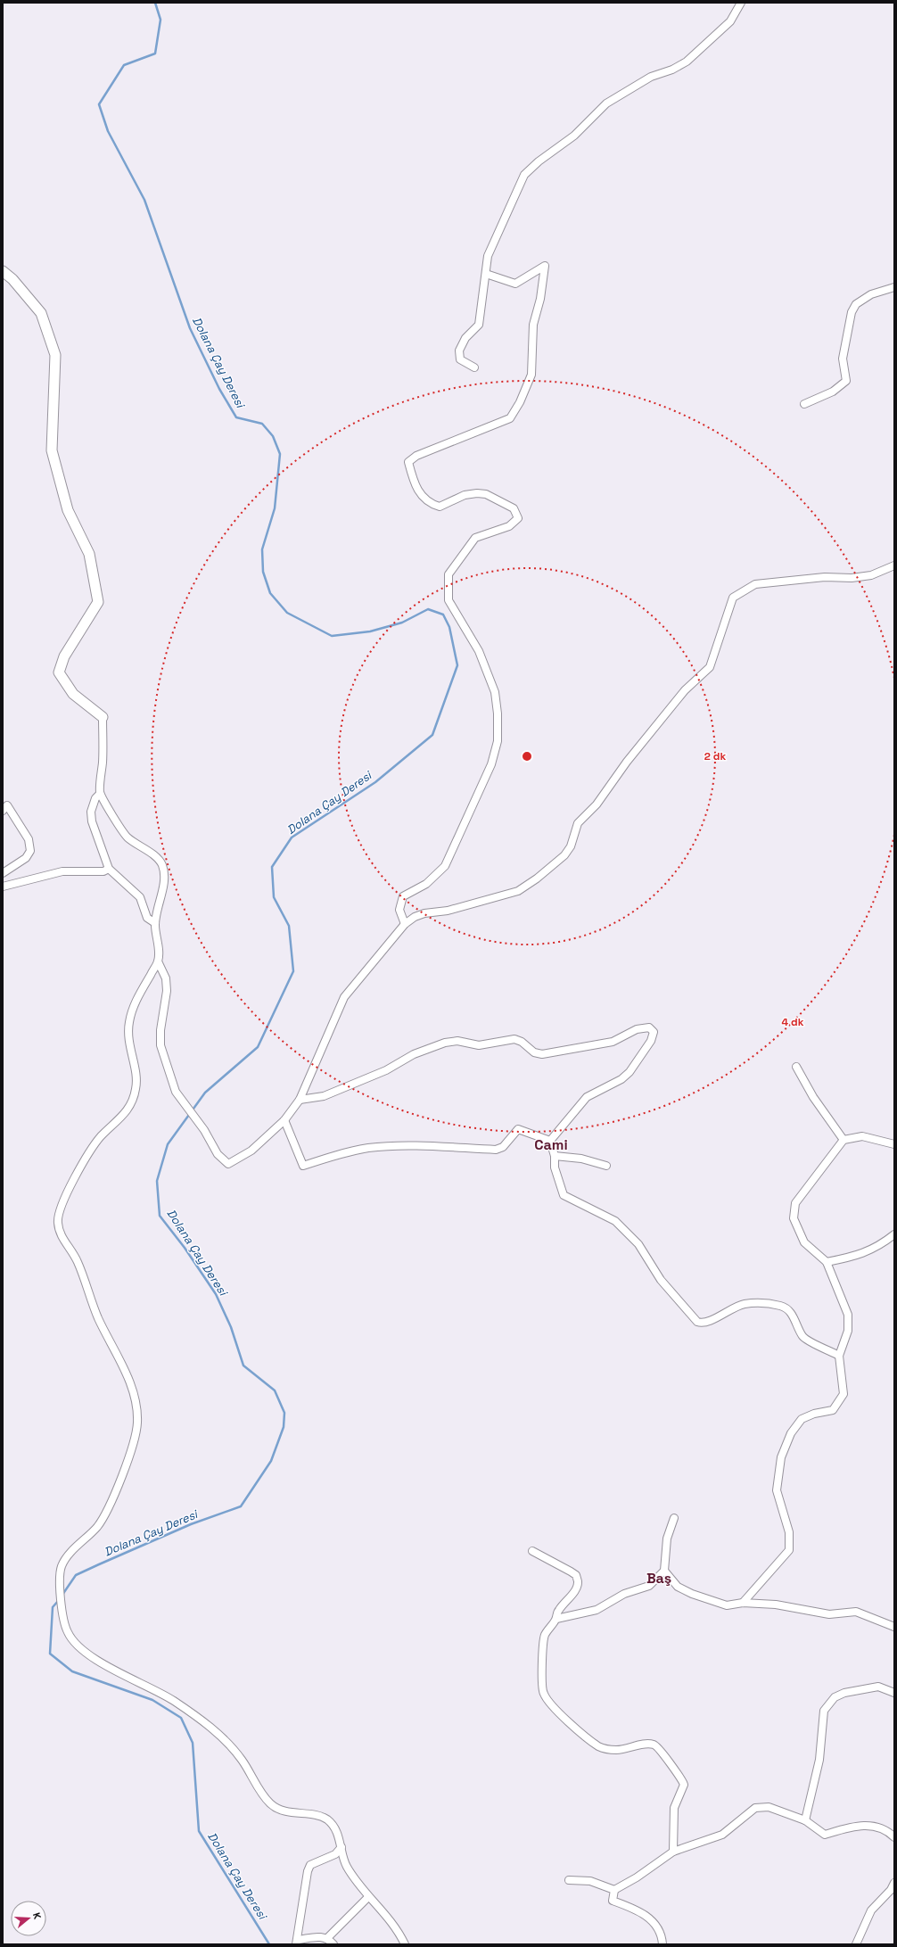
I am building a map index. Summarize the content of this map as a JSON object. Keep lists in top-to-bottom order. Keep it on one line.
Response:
{"districts":["Cami","Baş"],"water":["Dolana Çay Deresi"],"north":"right","rings":["2 dk","4 dk"]}
